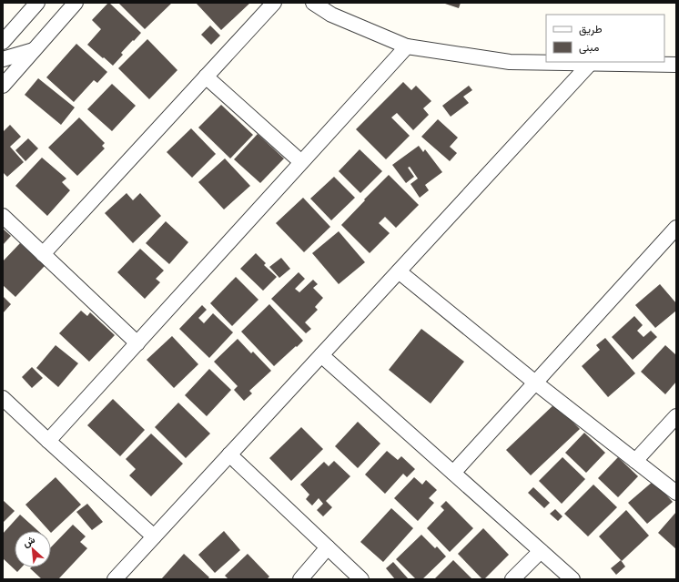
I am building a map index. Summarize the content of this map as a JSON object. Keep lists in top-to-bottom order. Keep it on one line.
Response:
{"legend":["طريق","مبنى"],"north":"top left"}
